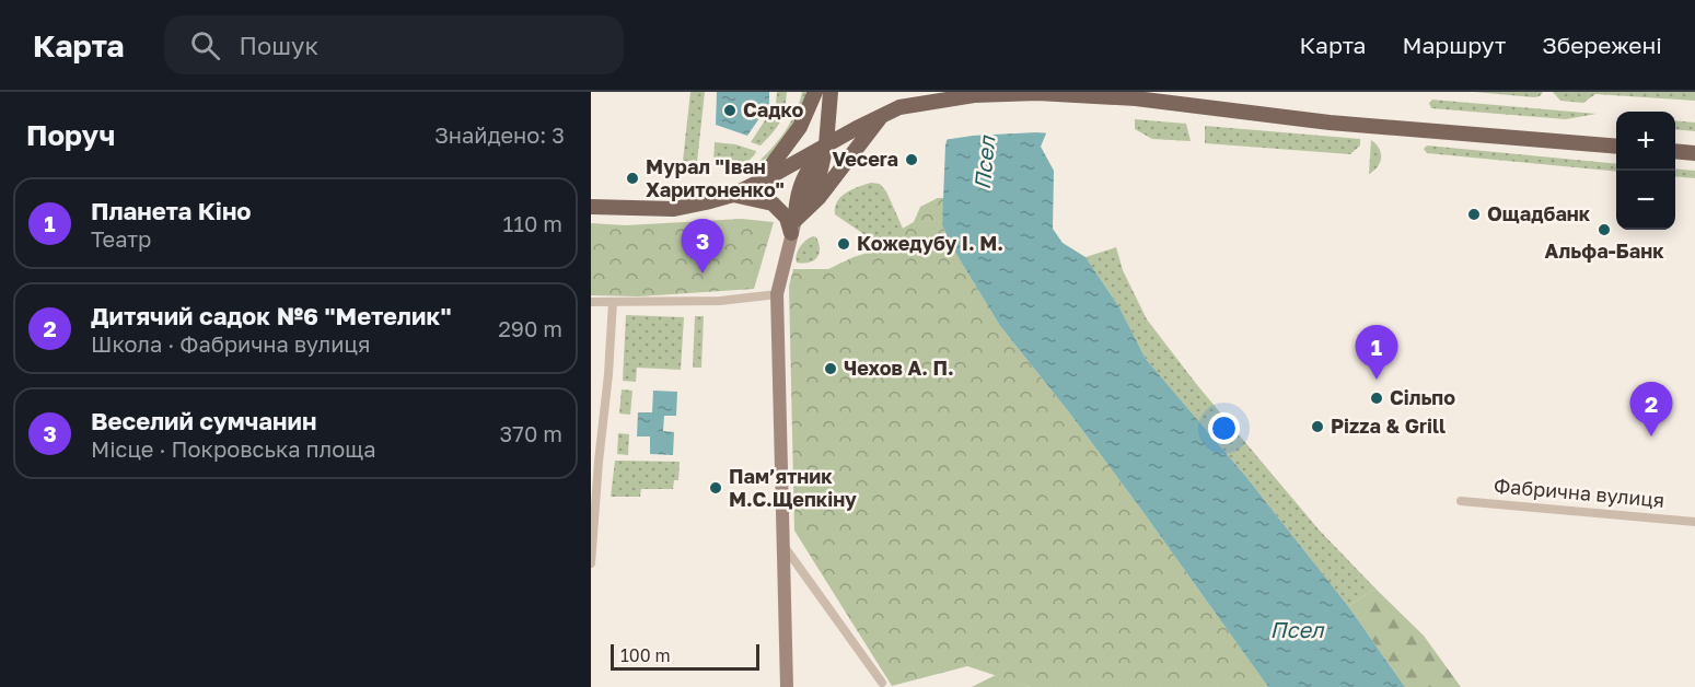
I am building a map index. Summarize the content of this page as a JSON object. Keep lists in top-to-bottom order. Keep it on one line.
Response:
{"streets":{"street":["Фабрична вулиця"]},"water":["Псел"],"places":["Садко","Vecera","Мурал \"Іван Харитоненко\"","Ощадбанк","Альфа-Банк","Кожедубу І. М.","Чехов А. П.","Сільпо","Pizza & Grill","Пам’ятник М.С.Щепкіну"],"scale_bar":"100 m","page":{"header":"Карта","search":"Пошук","nav":["Карта","Маршрут","Збережені"],"heading":["Поруч","Знайдено: 3"],"map_buttons":["+","−"],"list":[{"mark":"1","name":"Планета Кіно","note":"Театр","value":"110 m"},{"mark":"2","name":"Дитячий садок №6 \"Метелик\"","note":"Школа · Фабрична вулиця","value":"290 m"},{"mark":"3","name":"Веселий сумчанин","note":"Місце · Покровська площа","value":"370 m"}],"pins":["3","1","2"],"scale":"100 m"}}
